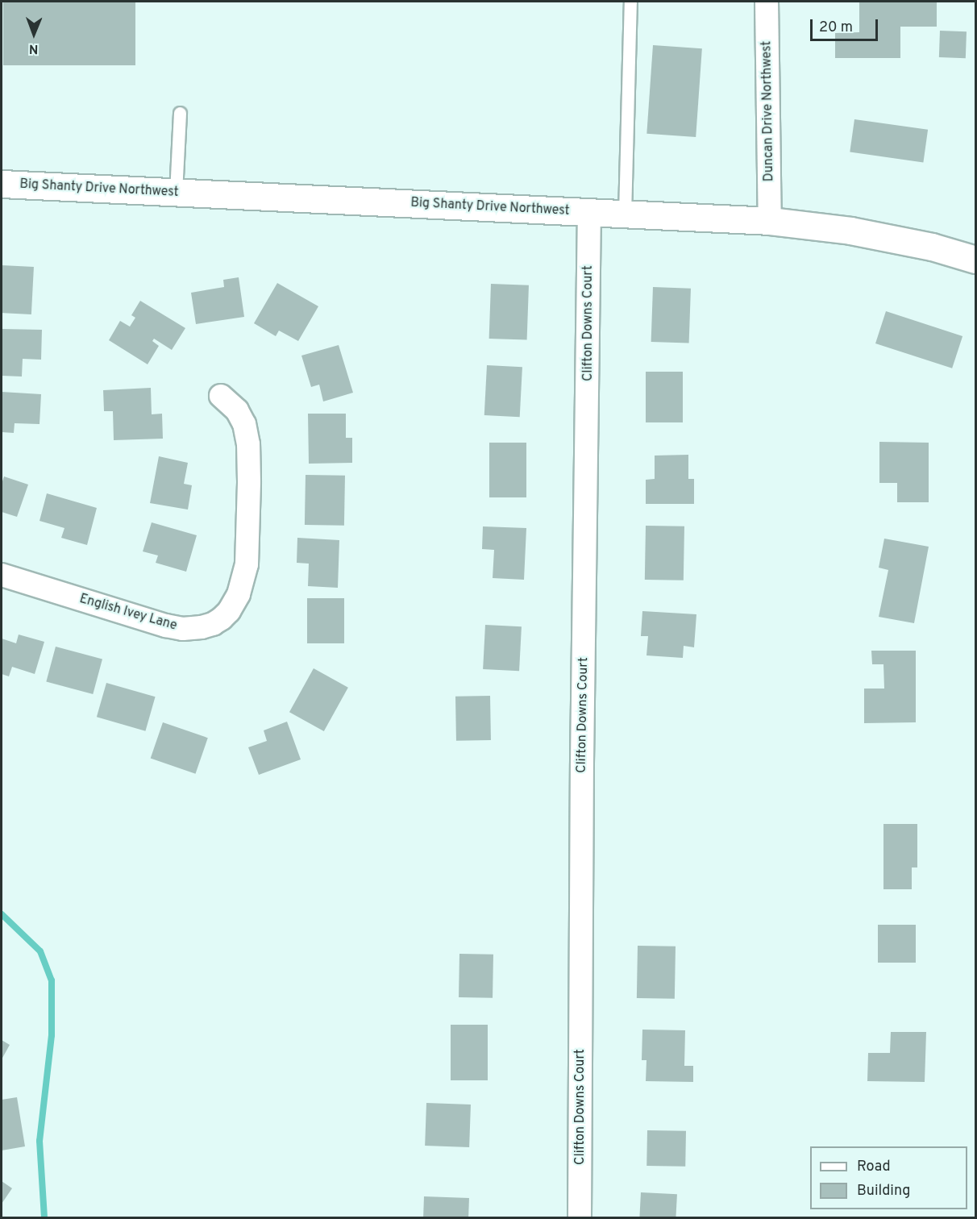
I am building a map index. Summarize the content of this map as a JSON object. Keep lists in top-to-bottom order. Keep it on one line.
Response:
{"streets":{"street":["Duncan Drive Northwest","Big Shanty Drive Northwest","Clifton Downs Court","English Ivey Lane"]},"crossings":[["Duncan Drive Northwest","Big Shanty Drive Northwest"],["Big Shanty Drive Northwest","Clifton Downs Court"]],"legend":["Road","Building"],"scale_bar":"20 m","north":"bottom"}
